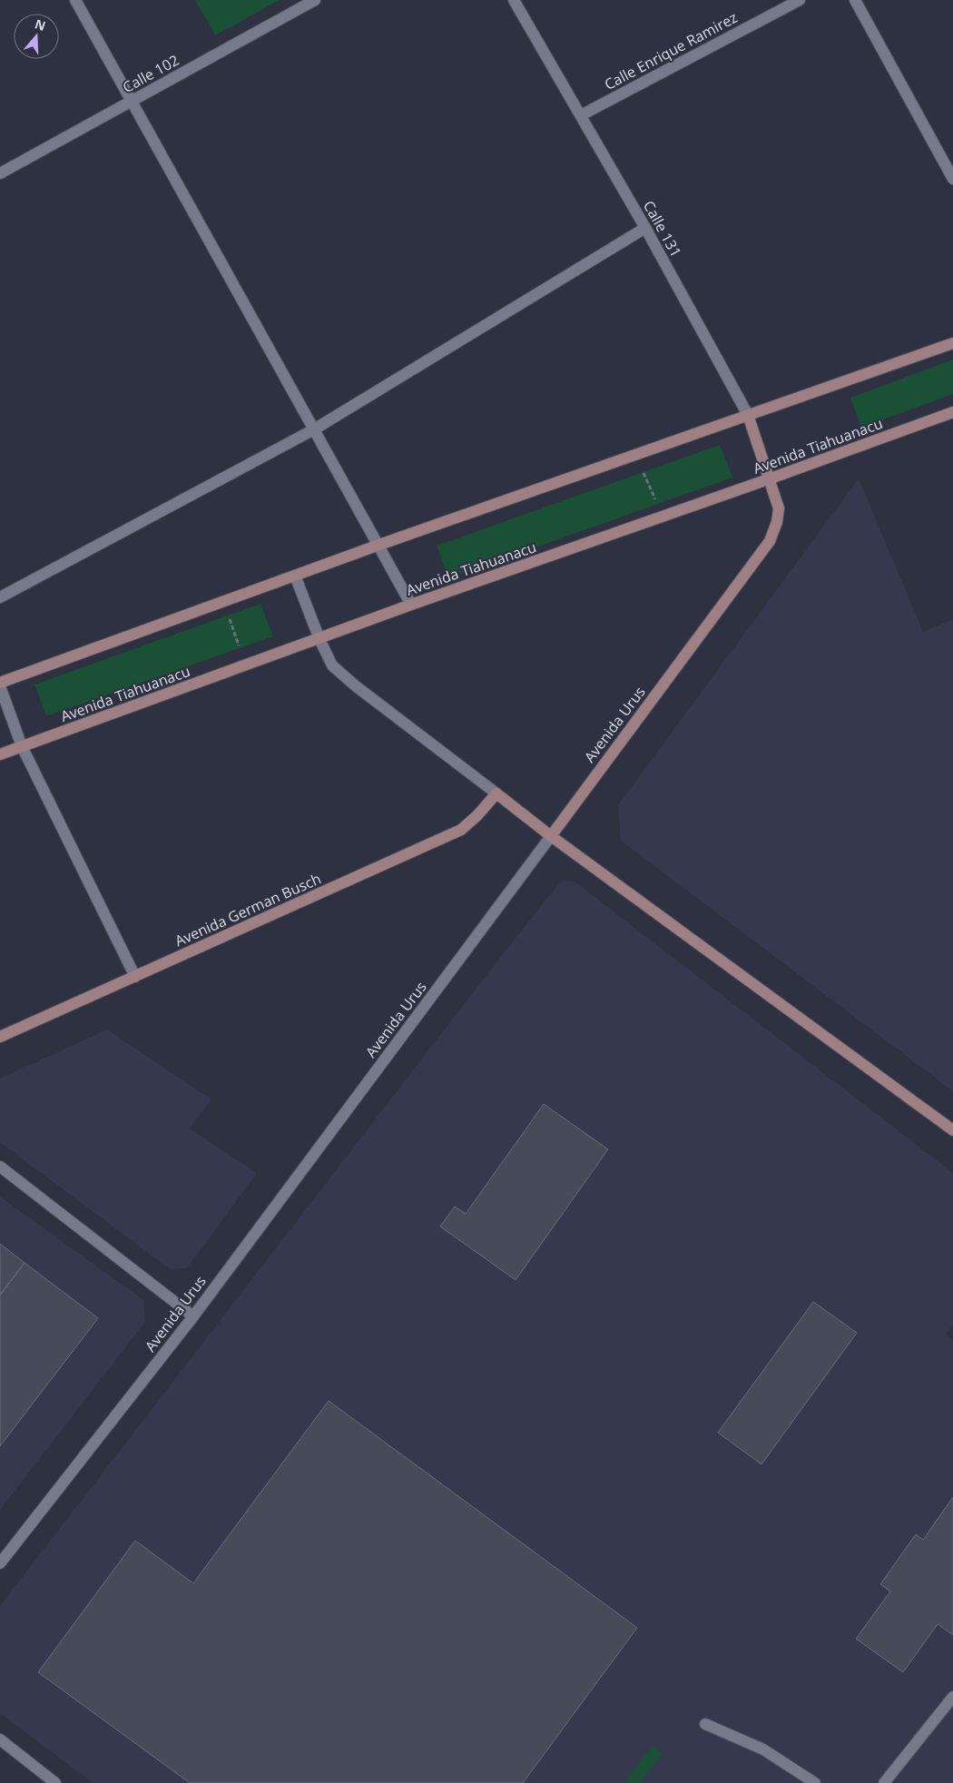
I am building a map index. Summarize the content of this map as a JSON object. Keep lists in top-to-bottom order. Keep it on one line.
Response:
{"streets":{"main road":["Calle 131","Avenida Tiahuanacu","Avenida Urus","Avenida German Busch"],"street":["Calle Enrique Ramirez","Calle 102"]},"crossings":[["Calle Enrique Ramirez","Calle 131"],["Calle 131","Avenida Tiahuanacu"],["Calle 131","Avenida Urus"],["Avenida Tiahuanacu","Avenida Urus"]],"north":"top"}
